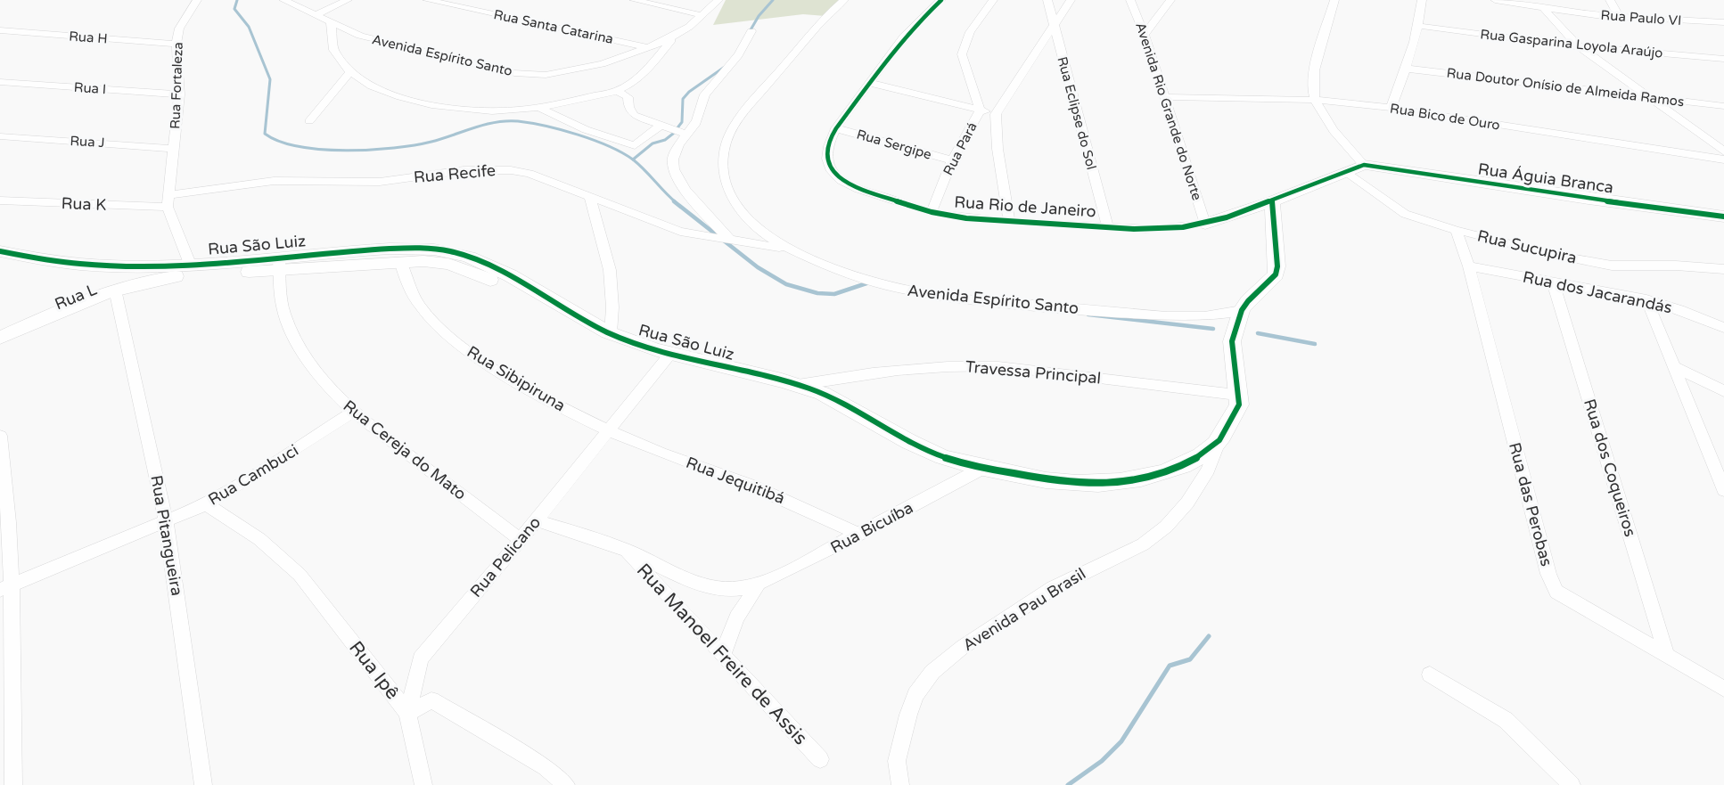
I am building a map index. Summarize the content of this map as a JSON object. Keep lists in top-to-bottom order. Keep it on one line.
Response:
{"streets":{"street":["Rua Paulo VI","Rua Santa Catarina","Rua H","Rua Gasparina Loyola Araújo","Avenida Espírito Santo","Rua Fortaleza","Rua Doutor Onísio de Almeida Ramos","Rua I","Avenida Rio Grande do Norte","Rua Eclipse do Sol","Rua Bico de Ouro","Rua J","Rua Sergipe","Rua Pará","Rua Recife","Rua Águia Branca","Rua K","Rua Rio de Janeiro","Rua São Luiz","Rua Sucupira","Rua dos Jacarandás","Rua L","Travessa Principal","Rua Sibipiruna","Rua Cereja do Mato","Rua dos Coqueiros","Rua Cambuci","Rua Jequitibá","Rua das Perobas","Rua Bicuíba","Rua Pitangueira","Rua Pelicano","Avenida Pau Brasil","Rua Manoel Freire de Assis","Rua Ipê"]},"crossings":[["Rua Santa Catarina","Avenida Espírito Santo"],["Rua H","Rua Fortaleza"],["Avenida Espírito Santo","Rua Recife"],["Avenida Espírito Santo","Rua São Luiz"],["Rua Fortaleza","Rua I"],["Rua Fortaleza","Rua J"],["Rua Fortaleza","Rua Recife"],["Rua Fortaleza","Rua K"],["Rua Fortaleza","Rua São Luiz"],["Avenida Rio Grande do Norte","Rua Bico de Ouro"],["Avenida Rio Grande do Norte","Rua Rio de Janeiro"],["Rua Eclipse do Sol","Rua Rio de Janeiro"],["Rua Sergipe","Rua Pará"],["Rua Sergipe","Rua Rio de Janeiro"],["Rua Pará","Rua Rio de Janeiro"],["Rua Recife","Rua K"],["Rua Recife","Rua São Luiz"],["Rua Águia Branca","Rua Rio de Janeiro"],["Rua K","Rua São Luiz"],["Rua Rio de Janeiro","Rua Sucupira"],["Rua São Luiz","Rua L"],["Rua São Luiz","Travessa Principal"],["Rua São Luiz","Rua Sibipiruna"],["Rua São Luiz","Rua Cereja do Mato"],["Rua São Luiz","Rua Bicuíba"],["Rua São Luiz","Rua Pitangueira"],["Rua São Luiz","Rua Pelicano"],["Rua São Luiz","Avenida Pau Brasil"],["Rua Sucupira","Rua das Perobas"],["Rua dos Jacarandás","Rua dos Coqueiros"],["Rua dos Jacarandás","Rua das Perobas"],["Rua Sibipiruna","Rua Jequitibá"],["Rua Sibipiruna","Rua Pelicano"],["Rua Cereja do Mato","Rua Cambuci"],["Rua Cereja do Mato","Rua Pelicano"],["Rua dos Coqueiros","Rua das Perobas"],["Rua Cambuci","Rua Pitangueira"],["Rua Cambuci","Rua Ipê"],["Rua Jequitibá","Rua Bicuíba"],["Rua Jequitibá","Rua Pelicano"],["Rua Bicuíba","Rua Pelicano"],["Rua Bicuíba","Rua Manoel Freire de Assis"],["Rua Pelicano","Rua Ipê"]]}
